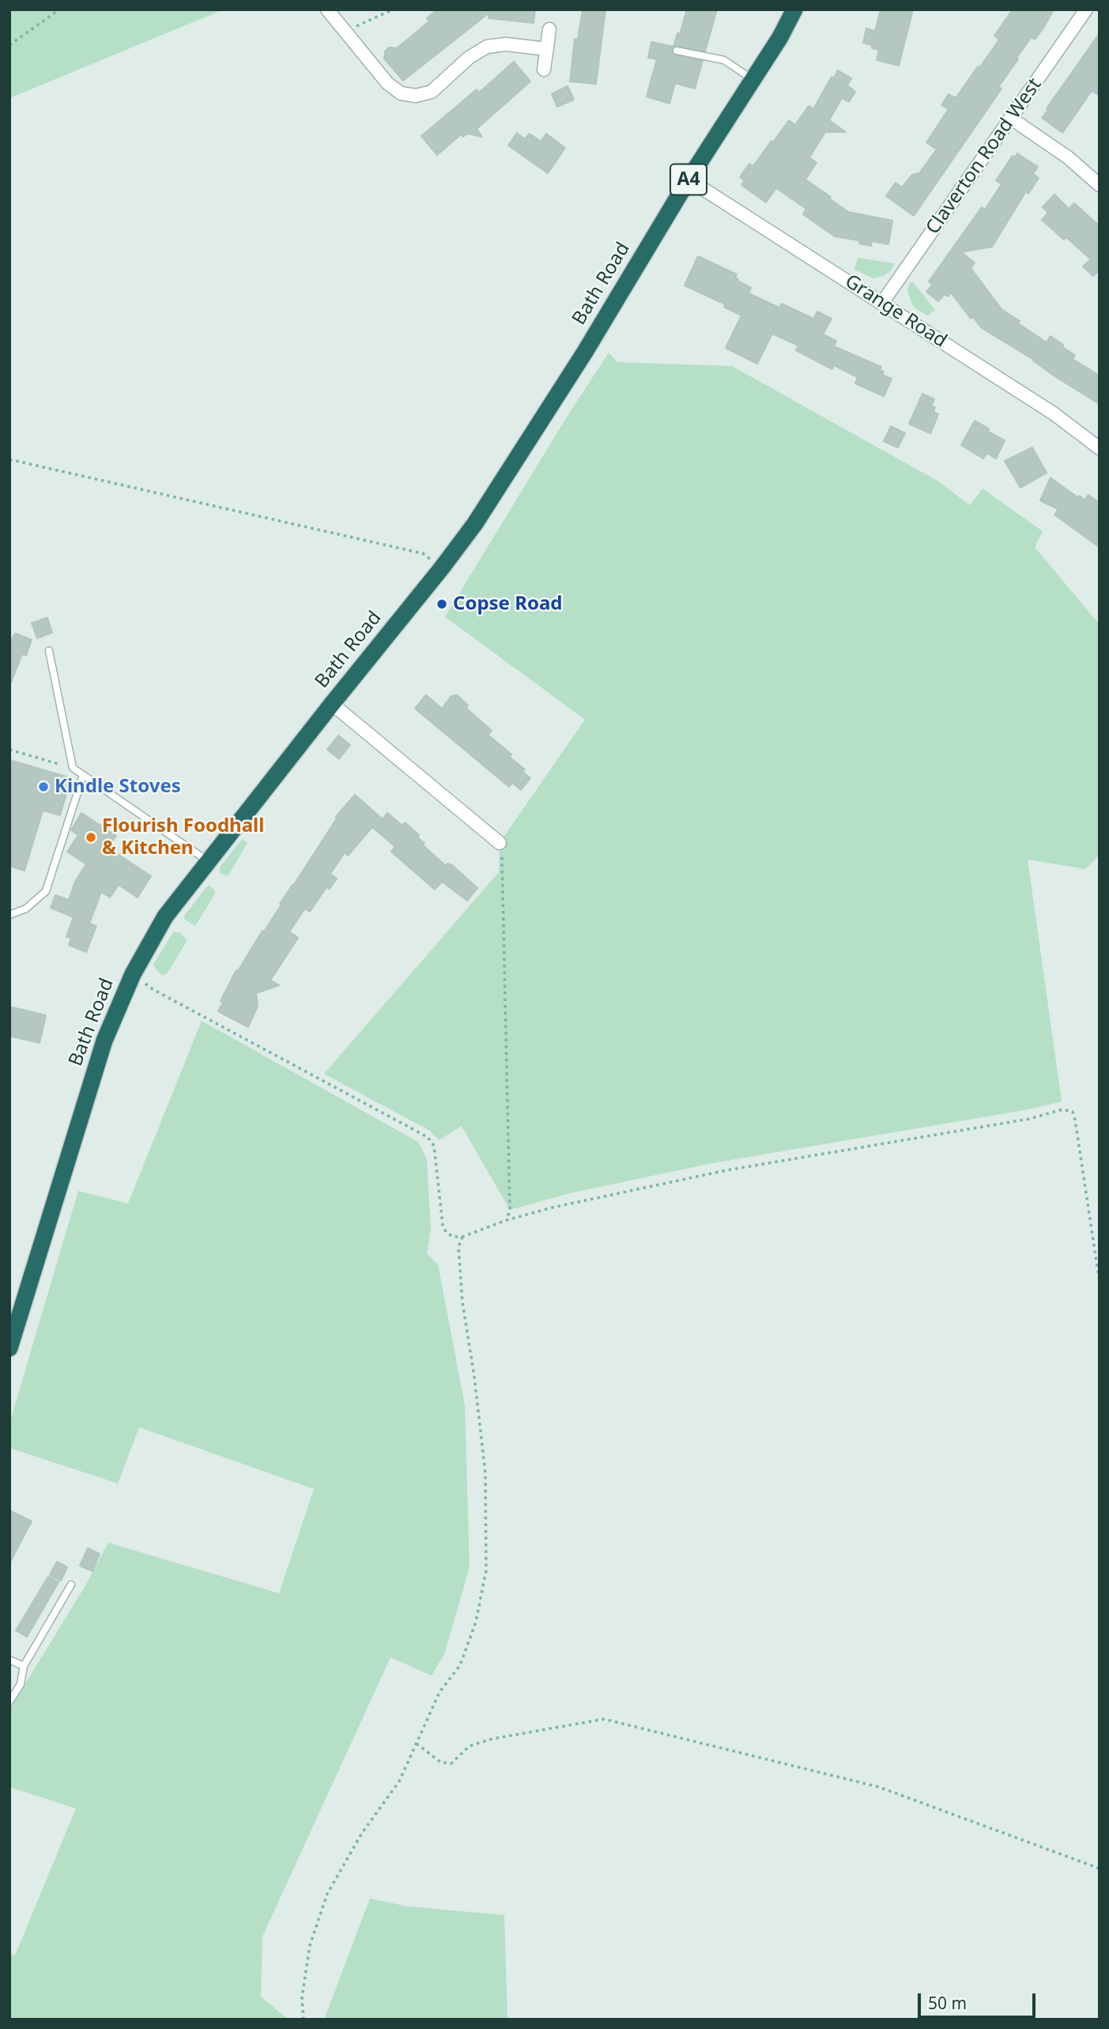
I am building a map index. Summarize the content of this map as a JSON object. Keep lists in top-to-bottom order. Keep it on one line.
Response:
{"streets":{"highway":["A4","Bath Road"],"street":["Claverton Road West","Grange Road"]},"crossings":[["Claverton Road West","Grange Road"],["Bath Road","Grange Road"]],"places":["Copse Road","Kindle Stoves","Flourish Foodhall & Kitchen"],"scale_bar":"50 m"}
